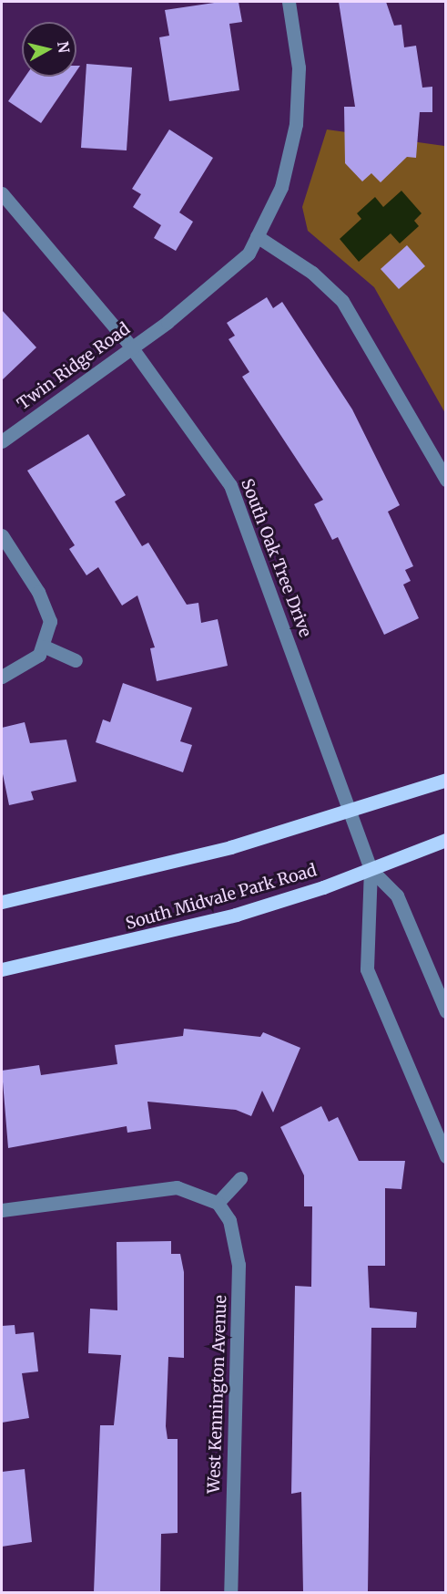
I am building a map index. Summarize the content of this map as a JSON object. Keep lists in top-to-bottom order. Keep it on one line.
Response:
{"streets":{"main road":["South Midvale Park Road"],"street":["Twin Ridge Road","South Oak Tree Drive","West Kennington Avenue"]},"crossings":[["Twin Ridge Road","South Oak Tree Drive"],["South Oak Tree Drive","South Midvale Park Road"]],"north":"right"}
